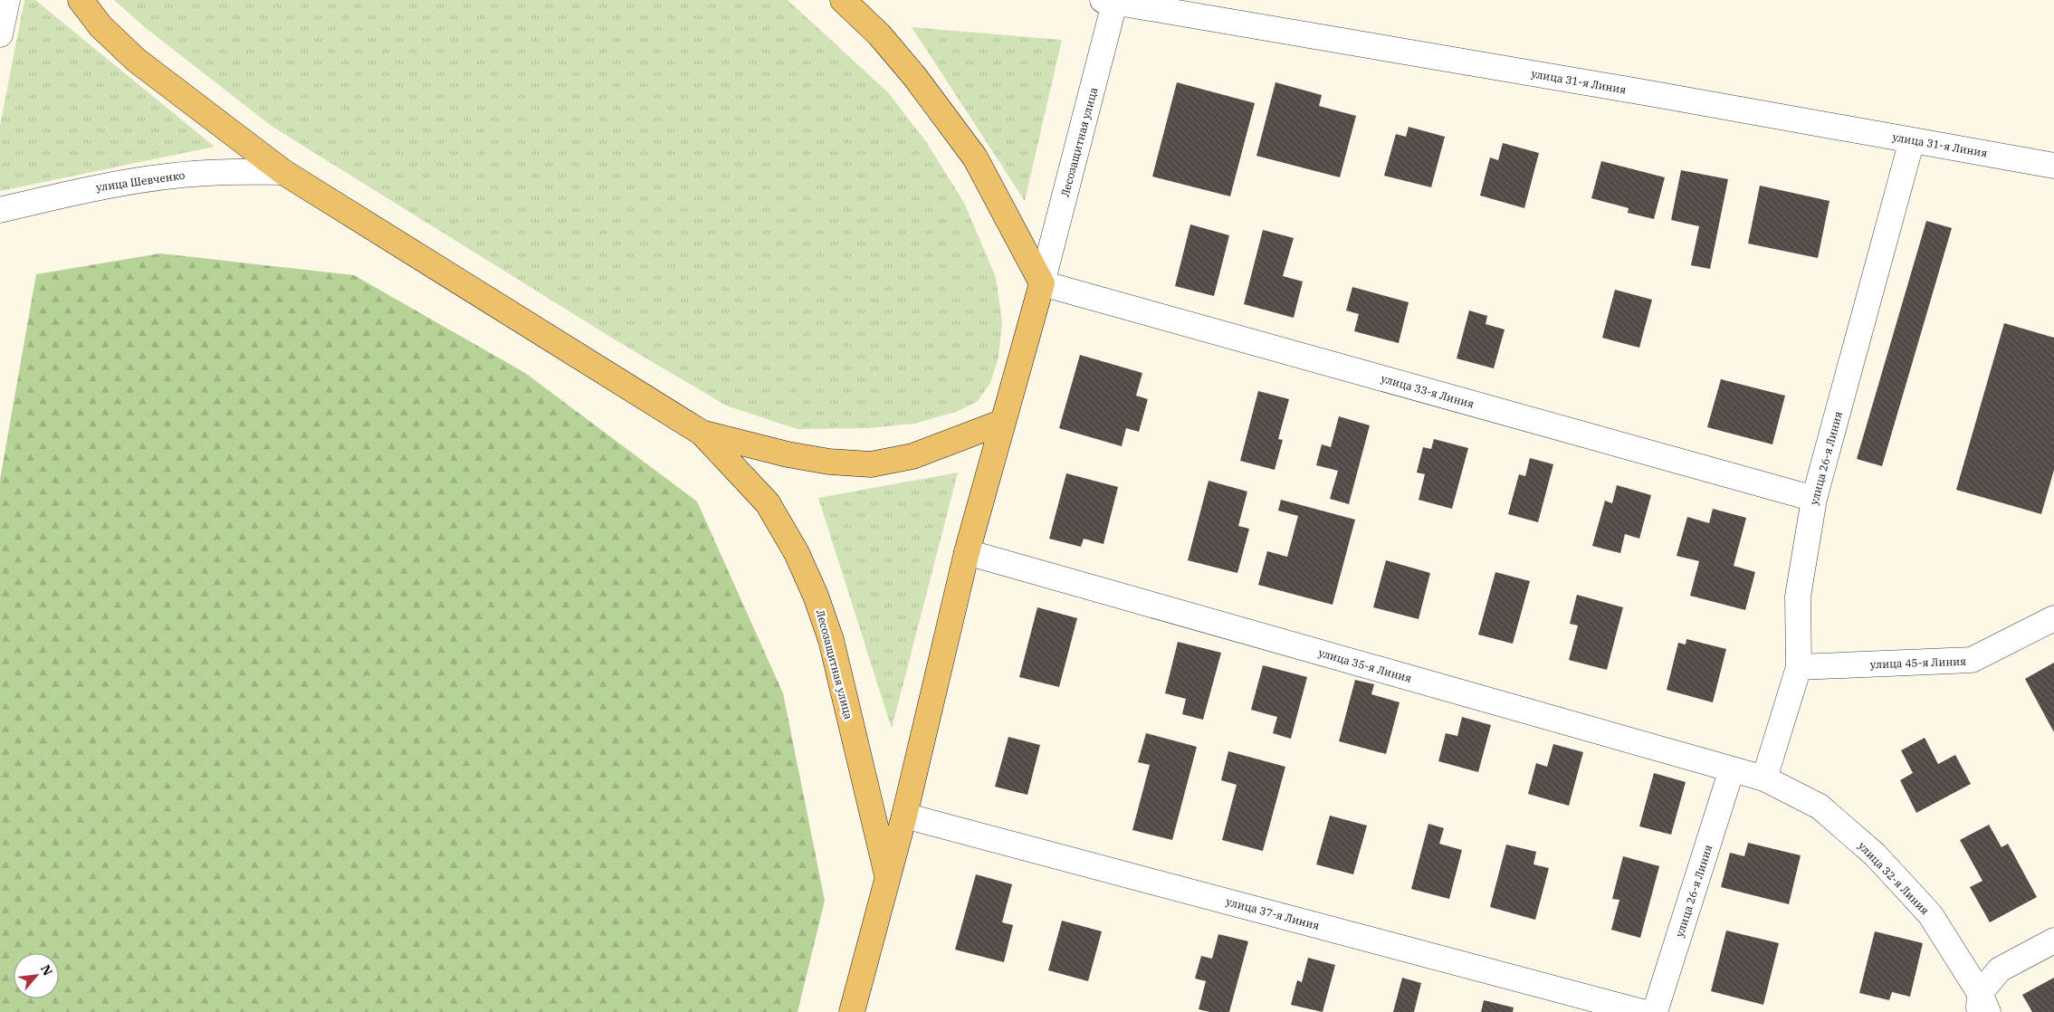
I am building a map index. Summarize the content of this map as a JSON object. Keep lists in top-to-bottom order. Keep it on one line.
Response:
{"streets":{"main road":["Лесозащитная улица"],"street":["улица 31-я Линия","улица Шевченко","улица 33-я Линия","улица 26-я Линия","улица 45-я Линия","улица 35-я Линия","улица 32-я Линия","улица 37-я Линия"]},"crossings":[["улица 31-я Линия","Лесозащитная улица"],["улица 31-я Линия","улица 26-я Линия"],["Лесозащитная улица","улица 33-я Линия"],["Лесозащитная улица","улица 35-я Линия"],["Лесозащитная улица","улица 37-я Линия"],["улица 33-я Линия","улица 26-я Линия"],["улица 26-я Линия","улица 45-я Линия"],["улица 26-я Линия","улица 35-я Линия"],["улица 26-я Линия","улица 32-я Линия"],["улица 35-я Линия","улица 32-я Линия"]],"north":"top right"}
